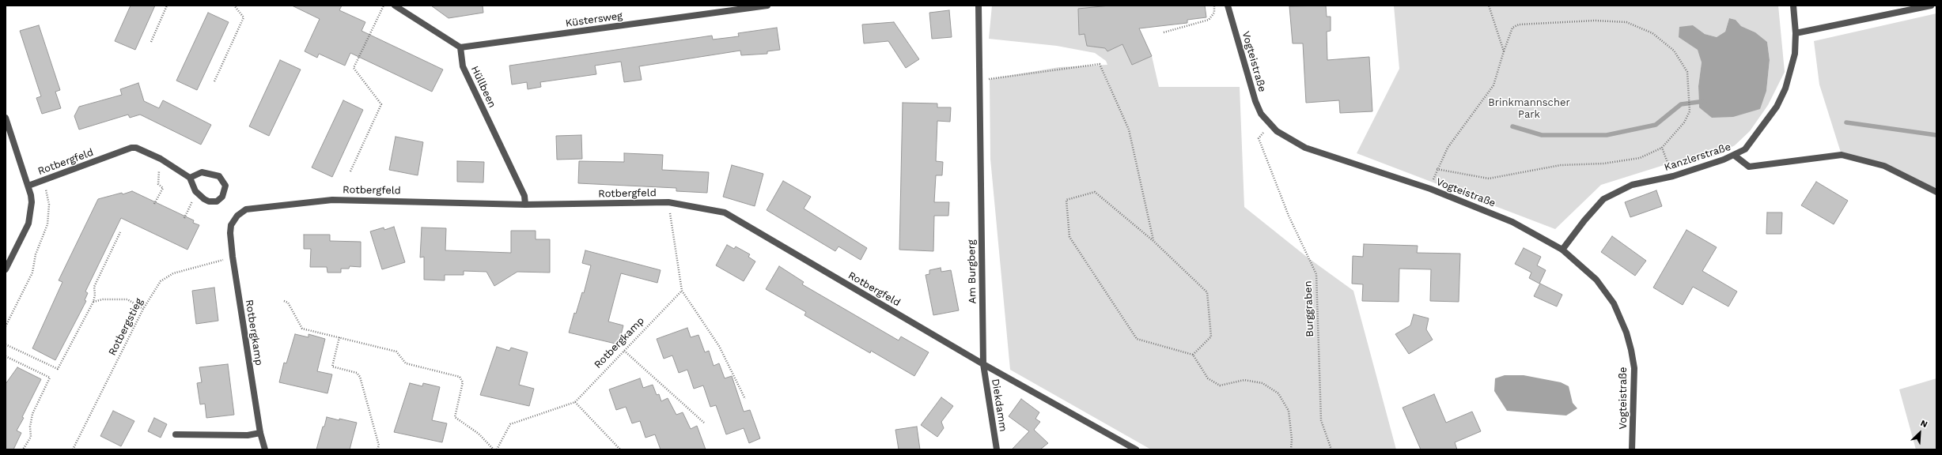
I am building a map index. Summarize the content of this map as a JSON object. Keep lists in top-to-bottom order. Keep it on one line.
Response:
{"streets":{"street":["Küstersweg","Vogteistraße","Hüllbeen","Kanzlerstraße","Rotbergfeld","Am Burgberg","Rotbergkamp","Diekdamm"],"path":["Burggraben","Rotbergstieg"]},"crossings":[["Küstersweg","Hüllbeen"],["Vogteistraße","Kanzlerstraße"],["Vogteistraße","Burggraben"],["Hüllbeen","Rotbergfeld"],["Rotbergfeld","Am Burgberg"],["Rotbergfeld","Rotbergkamp"],["Rotbergfeld","Diekdamm"],["Am Burgberg","Diekdamm"],["Rotbergstieg","Rotbergkamp"]],"parks":["Brinkmannscher Park"],"north":"top right"}
